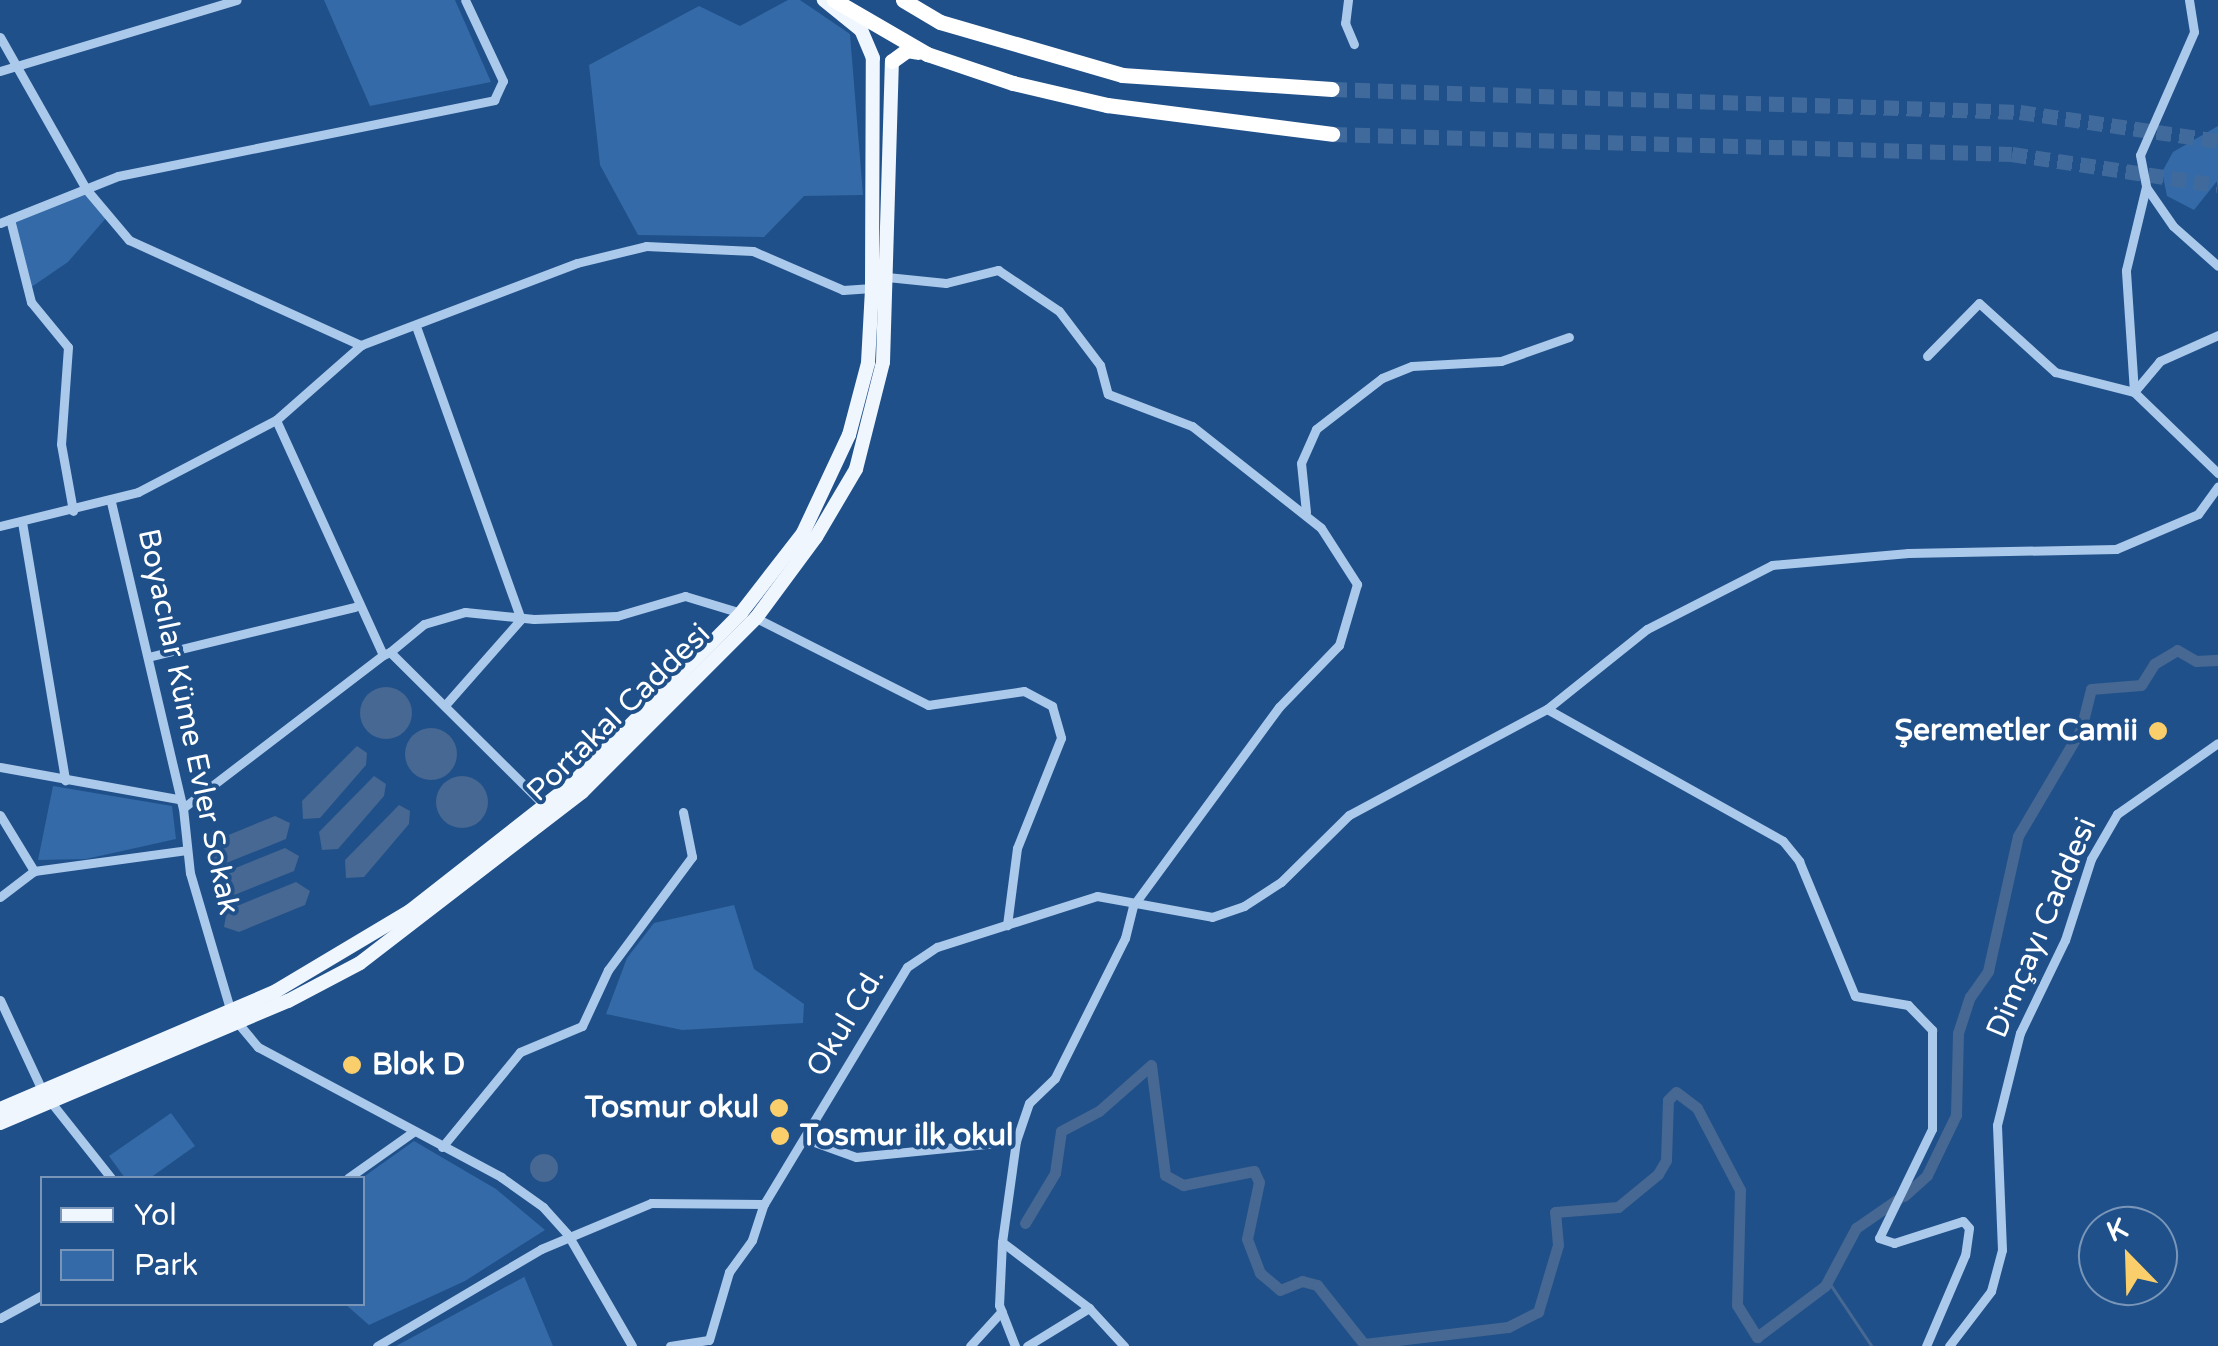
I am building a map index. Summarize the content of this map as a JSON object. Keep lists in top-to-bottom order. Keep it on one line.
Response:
{"streets":{"main road":["Portakal Caddesi"],"street":["Boyacılar Küme Evler Sokak","Dimçayı Caddesi","Okul Cd."]},"crossings":[["Portakal Caddesi","Boyacılar Küme Evler Sokak"]],"places":["Şeremetler Camii","Blok D","Tosmur okul","Tosmur ilk okul"],"legend":["Yol","Park"],"north":"top left"}
